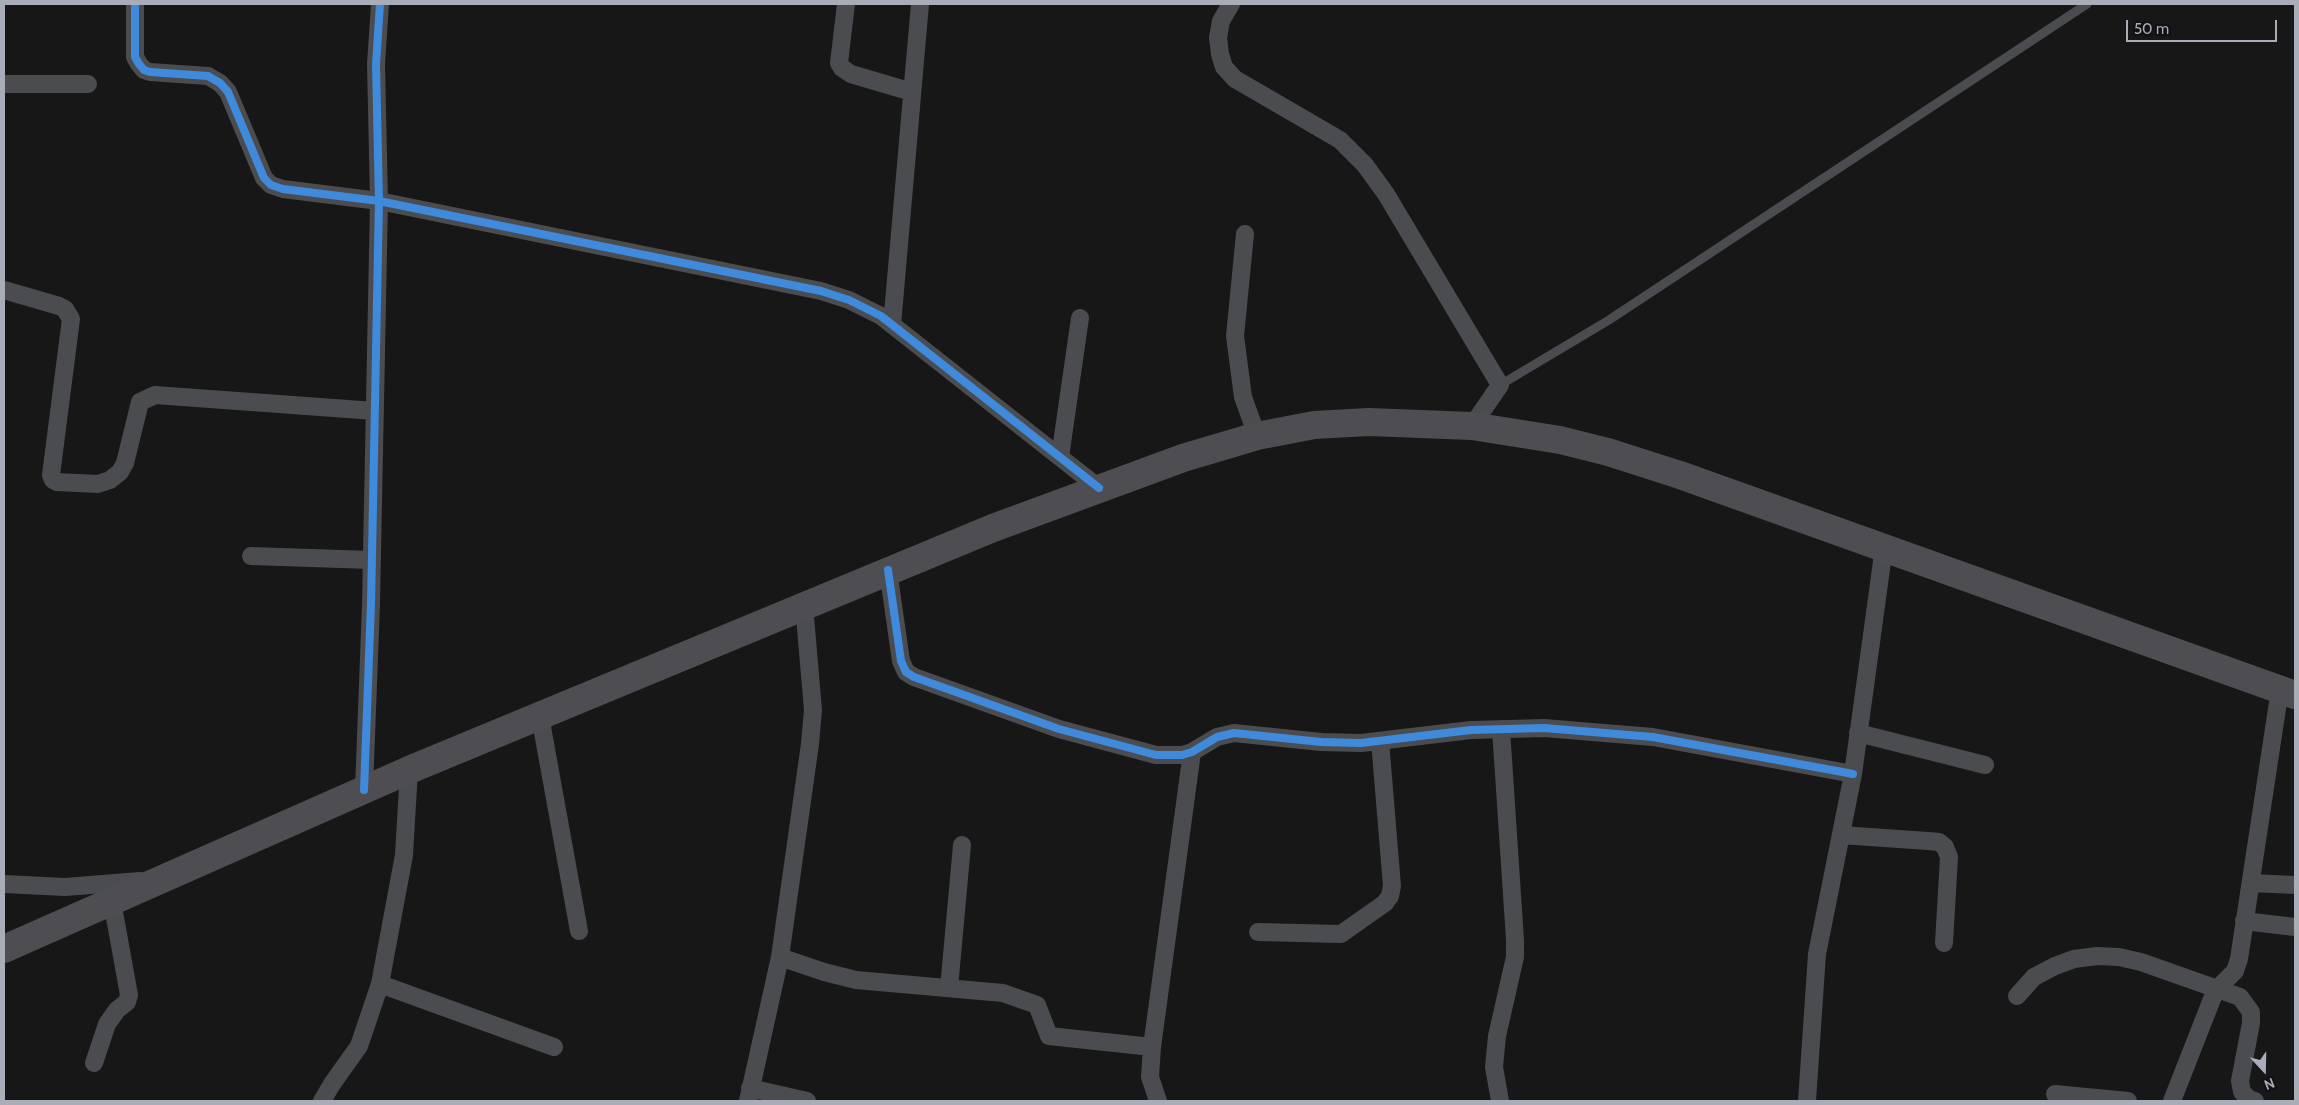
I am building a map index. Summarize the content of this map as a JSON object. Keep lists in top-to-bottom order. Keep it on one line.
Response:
{"scale_bar":"50 m","north":"bottom"}
